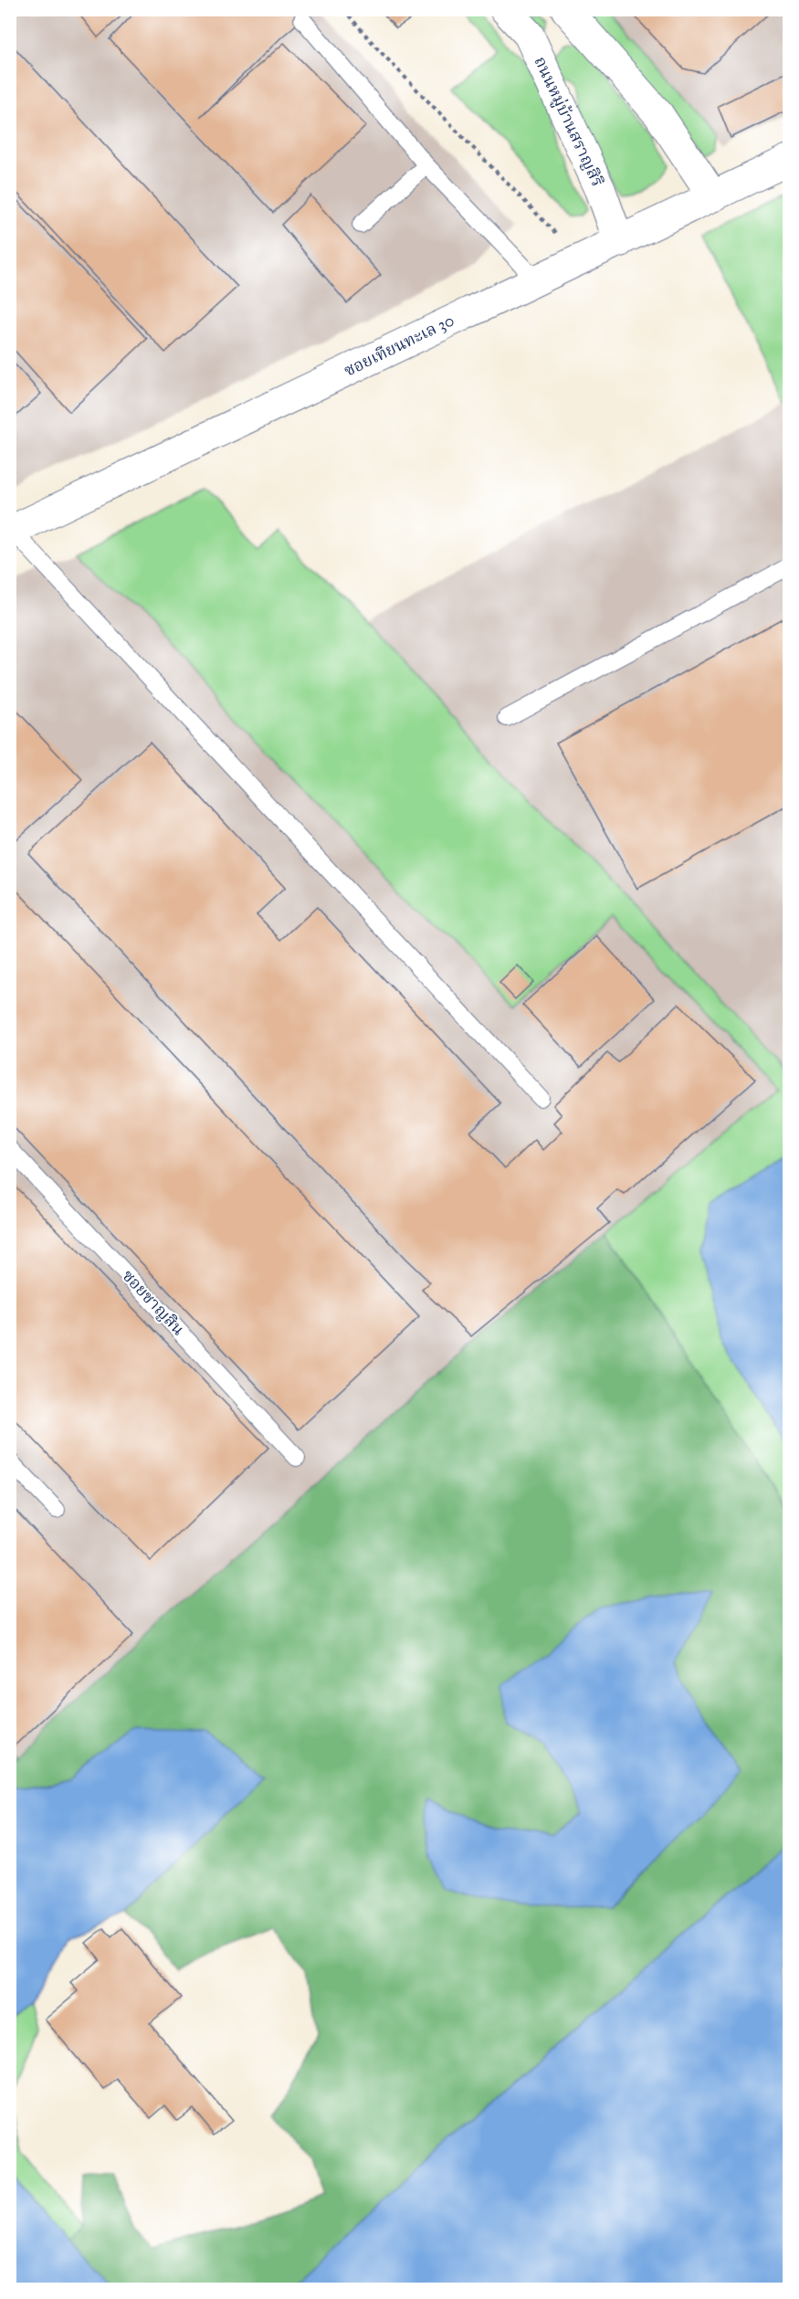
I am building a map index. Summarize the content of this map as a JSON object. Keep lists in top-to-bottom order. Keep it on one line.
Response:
{"streets":{"street":["ถนนหมู่บ้านสราญสิริ","ซอยเทียนทะเล 30"],"lane":["ซอยชาญสิน"]},"crossings":[["ถนนหมู่บ้านสราญสิริ","ซอยเทียนทะเล 30"]]}
